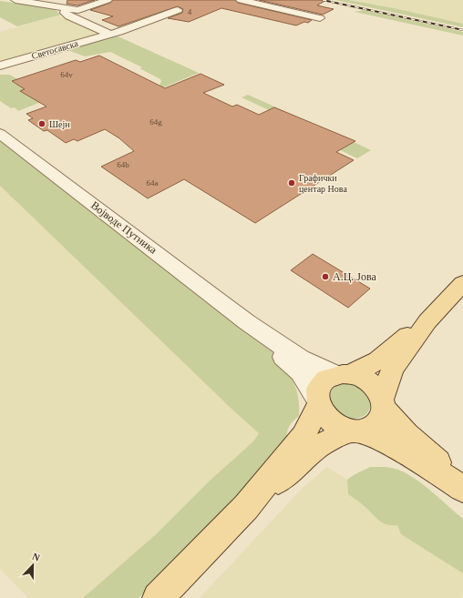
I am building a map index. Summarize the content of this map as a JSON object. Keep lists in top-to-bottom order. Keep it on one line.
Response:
{"streets":{"street":["Светосавска","Војводе Путника"]},"places":["Шејн","Графички центар Нова","А.Ц. Јова"],"house_numbers":["4","64v","64g","64b","64a"],"north":"top"}
